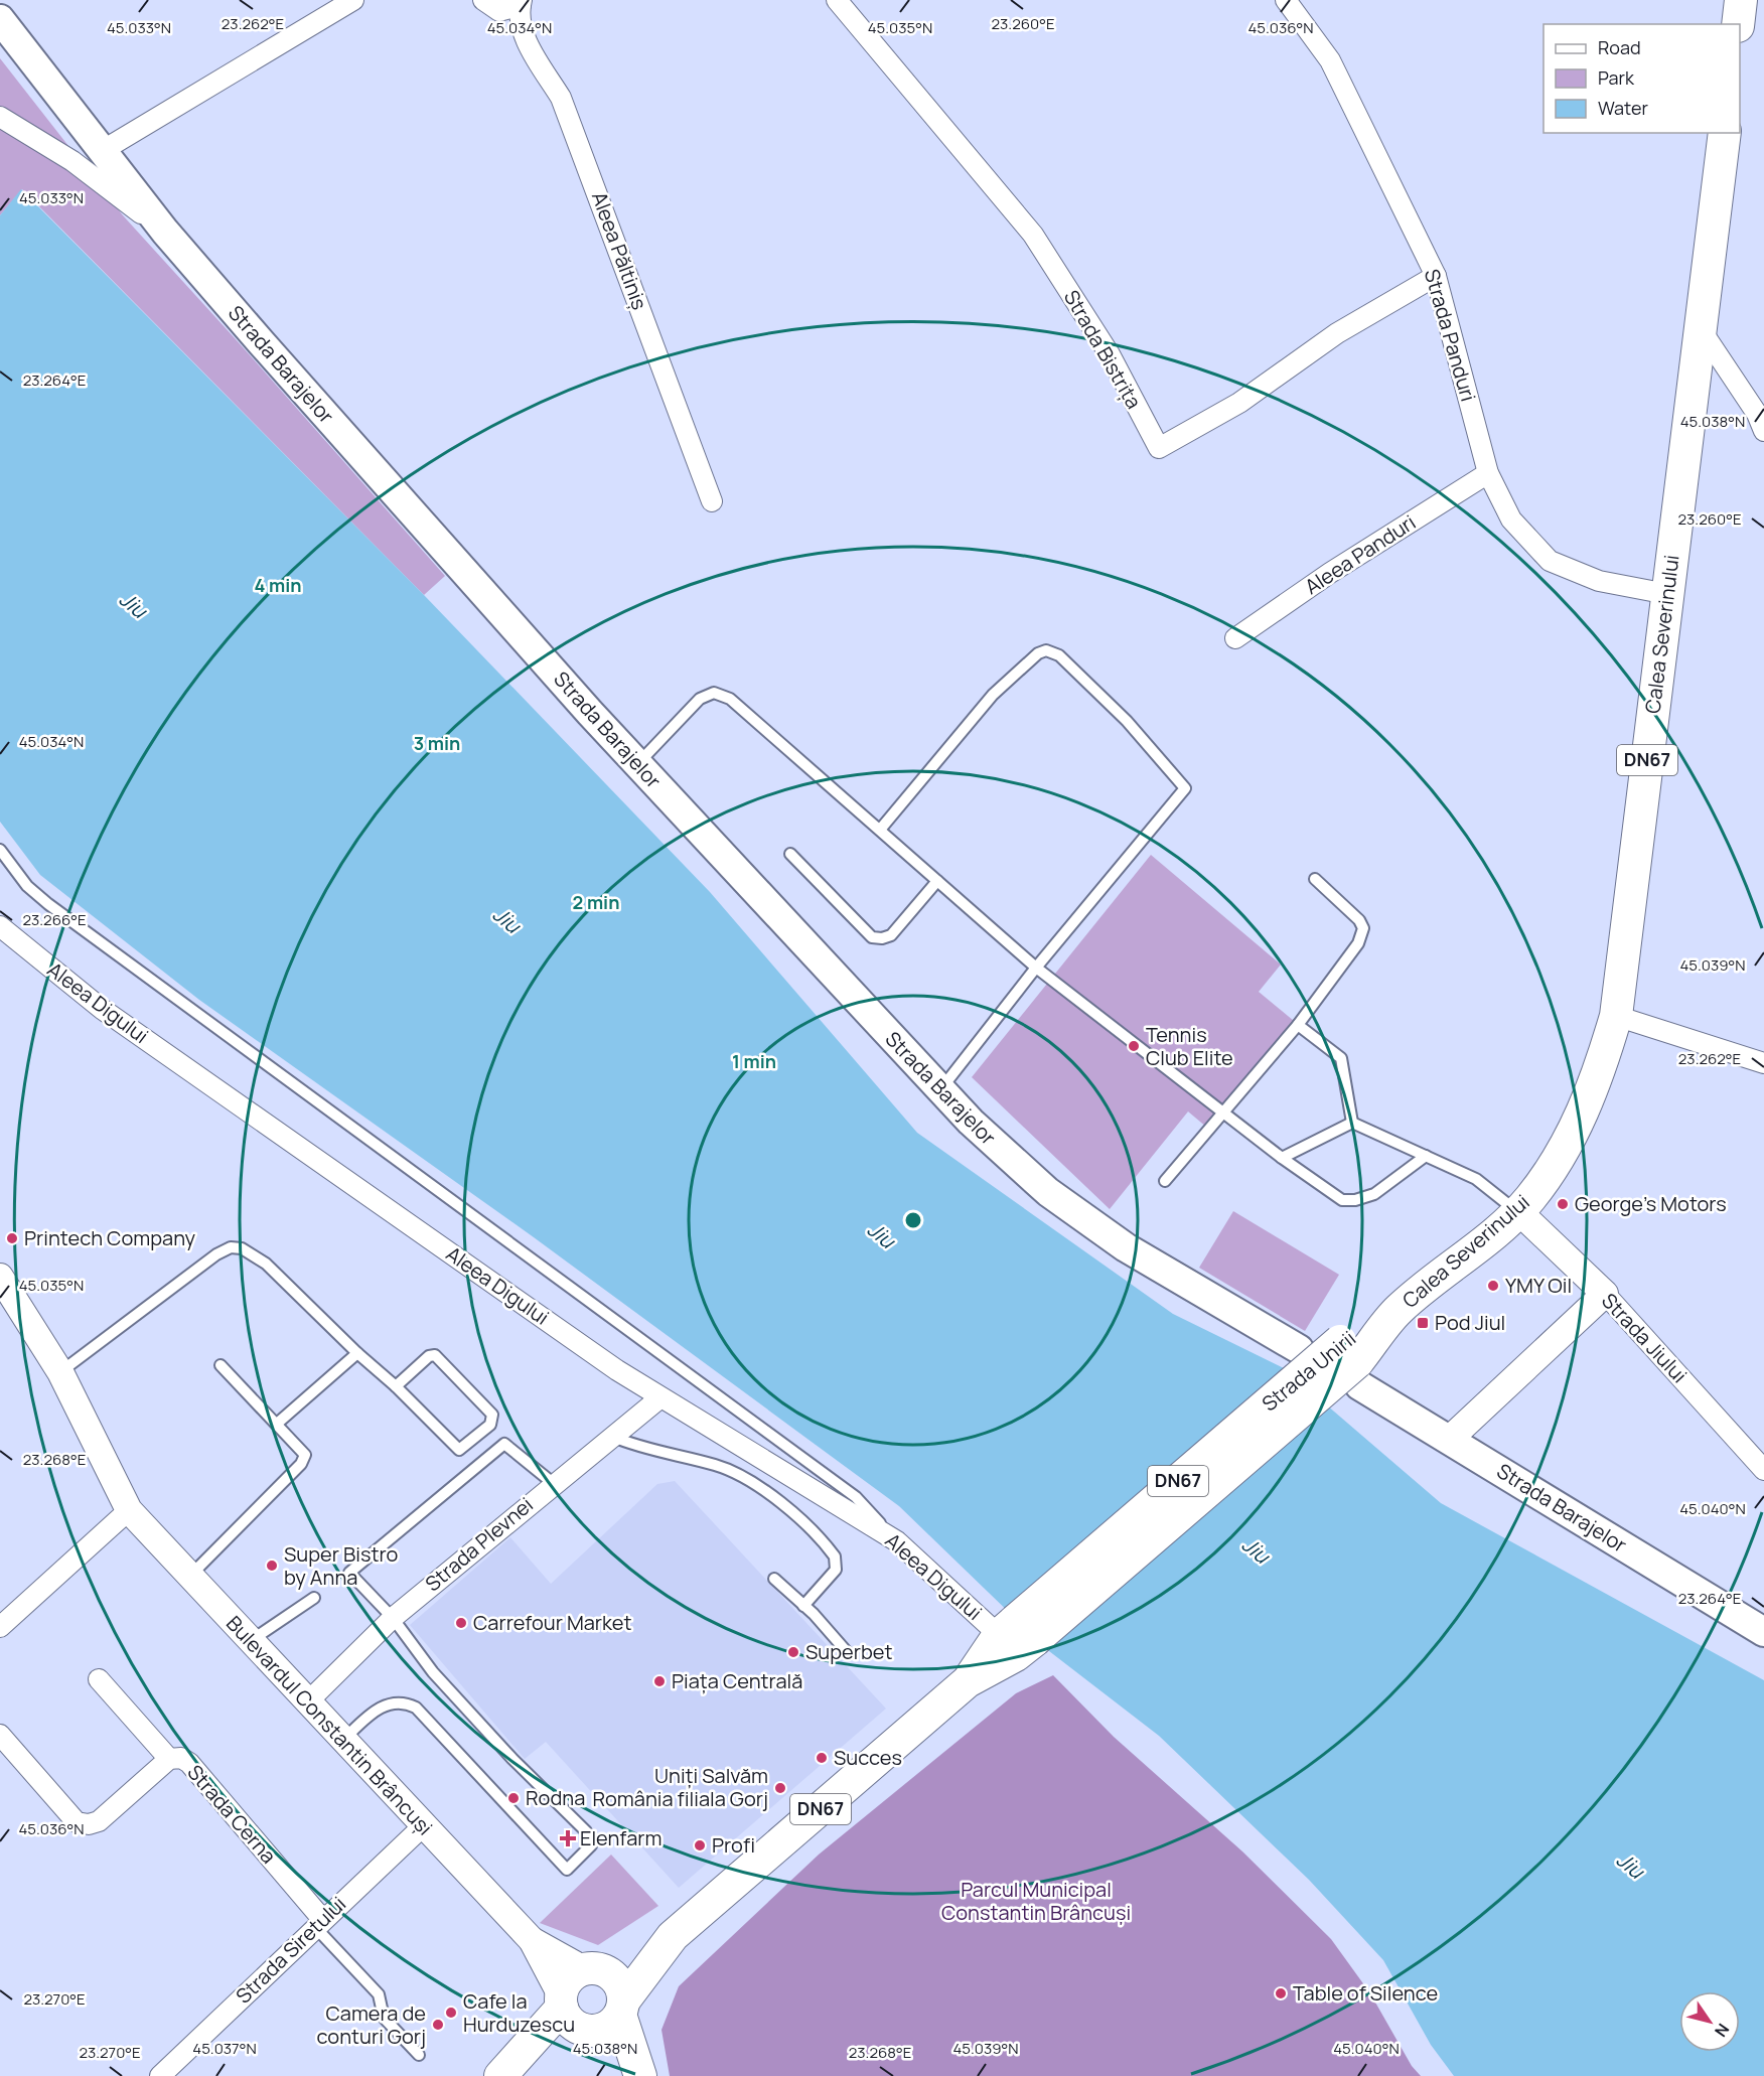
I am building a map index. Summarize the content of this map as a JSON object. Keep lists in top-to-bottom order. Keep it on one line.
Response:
{"streets":{"main road":["Strada Barajelor","Calea Severinului","DN67","Strada Unirii","Bulevardul Constantin Brâncuși"],"street":["Aleea Păltiniș","Strada Panduri","Strada Bistrița","Aleea Panduri","Aleea Digului","Strada Jiului","Strada Plevnei","Strada Cerna","Strada Siretului"]},"crossings":[["Strada Panduri","Strada Bistrița"],["Strada Panduri","Aleea Panduri"],["Strada Panduri","Calea Severinului"],["Strada Barajelor","Strada Unirii"],["Calea Severinului","Strada Jiului"],["Calea Severinului","Strada Unirii"],["Aleea Digului","Strada Unirii"],["Aleea Digului","Strada Plevnei"],["Strada Unirii","Bulevardul Constantin Brâncuși"],["Strada Plevnei","Bulevardul Constantin Brâncuși"],["Bulevardul Constantin Brâncuși","Strada Siretului"],["Strada Cerna","Strada Siretului"]],"water":["Jiu"],"parks":["Parcul Municipal Constantin Brâncuși"],"places":{"other":["Tennis Club Elite","George's Motors","Printech Company","YMY Oil","Super Bistro by Anna","Carrefour Market","Superbet","Piața Centrală","Succes","Uniți Salvăm România filiala Gorj","Rodna","Profi","Table of Silence","Cafe la Hurduzescu","Camera de conturi Gorj"],"transit":["Pod Jiul"],"health":["Elenfarm"]},"legend":["Road","Park","Water"],"north":"bottom right","coordinates":["23.262°E","23.260°E","45.033°N","45.034°N","45.035°N","45.036°N","23.264°E","45.038°N","23.266°E","45.039°N","23.268°E","45.040°N","23.270°E","45.037°N"],"rings":["4 min","3 min","2 min","1 min"]}
